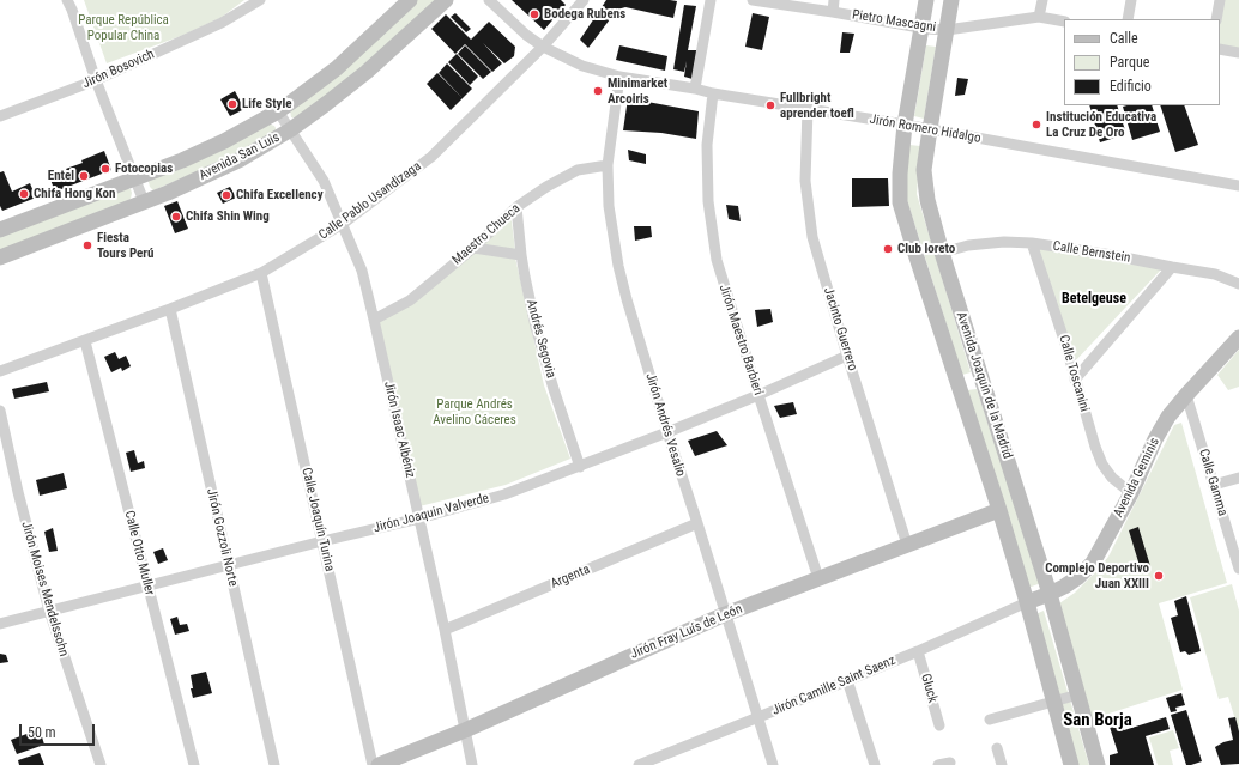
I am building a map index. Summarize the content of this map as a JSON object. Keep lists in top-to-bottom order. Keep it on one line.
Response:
{"streets":{"street":["Pietro Mascagni","Jirón Bosovich","Jirón Romero Hidalgo","Avenida San Luis","Calle Pablo Usandizaga","Maestro Chueca","Calle Bernstein","Jacinto Guerrero","Andrés Segovia","Jirón Maestro Barbieri","Calle Toscanini","Avenida Joaquín de la Madrid","Jirón Andrés Vesalio","Jirón Isaac Albéniz","Avenida Geminis","Calle Gamma","Jirón Joaquin Valverde","Calle Joaquín Turina","Jirón Gozzoli Norte","Calle Otto Muller","Argenta","Jirón Moises Mendelssohn","Jirón Fray Luís de León","Jirón Camille Saint Saenz","Gluck"]},"crossings":[["Pietro Mascagni","Avenida Joaquín de la Madrid"],["Jirón Romero Hidalgo","Calle Pablo Usandizaga"],["Jirón Romero Hidalgo","Jacinto Guerrero"],["Jirón Romero Hidalgo","Jirón Maestro Barbieri"],["Jirón Romero Hidalgo","Avenida Joaquín de la Madrid"],["Jirón Romero Hidalgo","Jirón Andrés Vesalio"],["Avenida San Luis","Jirón Isaac Albéniz"],["Calle Pablo Usandizaga","Jirón Isaac Albéniz"],["Calle Pablo Usandizaga","Calle Joaquín Turina"],["Calle Pablo Usandizaga","Jirón Gozzoli Norte"],["Calle Pablo Usandizaga","Calle Otto Muller"],["Maestro Chueca","Andrés Segovia"],["Maestro Chueca","Jirón Andrés Vesalio"],["Maestro Chueca","Jirón Isaac Albéniz"],["Calle Bernstein","Calle Toscanini"],["Calle Bernstein","Avenida Joaquín de la Madrid"],["Jacinto Guerrero","Jirón Joaquin Valverde"],["Jacinto Guerrero","Jirón Fray Luís de León"],["Andrés Segovia","Jirón Joaquin Valverde"],["Jirón Maestro Barbieri","Jirón Joaquin Valverde"],["Jirón Maestro Barbieri","Jirón Fray Luís de León"],["Calle Toscanini","Avenida Geminis"],["Avenida Joaquín de la Madrid","Avenida Geminis"],["Avenida Joaquín de la Madrid","Jirón Fray Luís de León"],["Avenida Joaquín de la Madrid","Jirón Camille Saint Saenz"],["Jirón Andrés Vesalio","Jirón Joaquin Valverde"],["Jirón Andrés Vesalio","Argenta"],["Jirón Andrés Vesalio","Jirón Fray Luís de León"],["Jirón Andrés Vesalio","Jirón Camille Saint Saenz"],["Jirón Isaac Albéniz","Jirón Joaquin Valverde"],["Jirón Isaac Albéniz","Argenta"],["Jirón Isaac Albéniz","Jirón Fray Luís de León"],["Avenida Geminis","Calle Gamma"],["Avenida Geminis","Jirón Camille Saint Saenz"],["Jirón Joaquin Valverde","Calle Joaquín Turina"],["Jirón Joaquin Valverde","Jirón Gozzoli Norte"],["Jirón Joaquin Valverde","Calle Otto Muller"],["Jirón Joaquin Valverde","Jirón Moises Mendelssohn"],["Jirón Camille Saint Saenz","Gluck"]],"districts":["Betelgeuse","San Borja"],"parks":["Parque República Popular China","Parque Andrés Avelino Cáceres"],"places":["Bodega Rubens","Minimarket Arcoiris","Life Style","Fullbright aprender toefl","Institución Educativa La Cruz De Oro","Fotocopias","Entel","Chifa Hong Kon","Chifa Excellency","Chifa Shin Wing","Fiesta Tours Perú","Club loreto","Complejo Deportivo Juan XXIII"],"legend":["Calle","Parque","Edificio"],"scale_bar":"50 m"}
